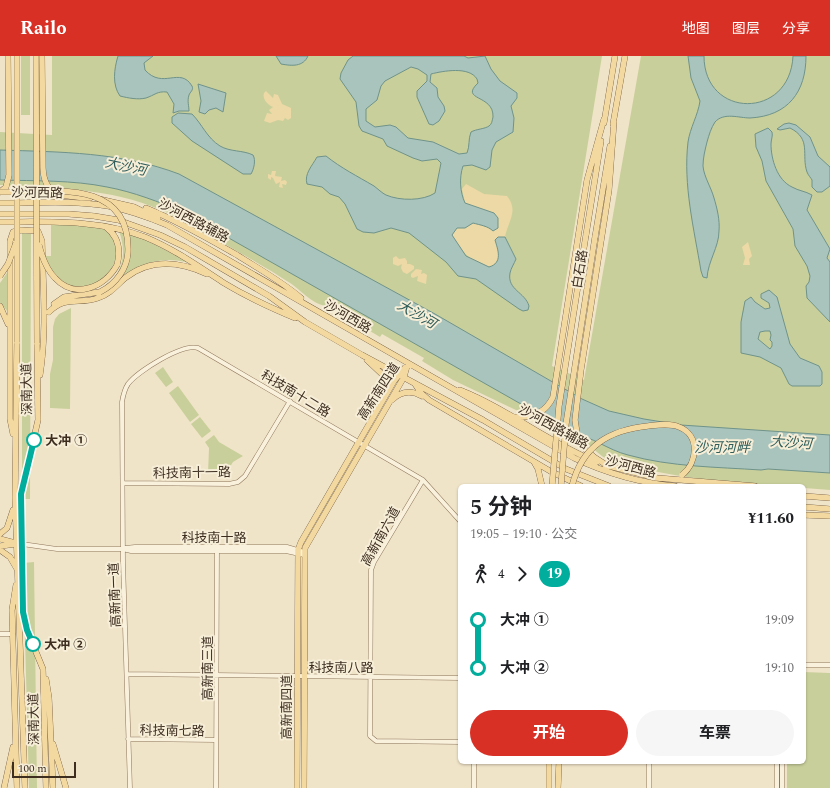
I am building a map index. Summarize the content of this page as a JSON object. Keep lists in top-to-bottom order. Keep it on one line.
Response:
{"streets":{"main road":["沙河西路","沙河西路辅路","白石路","深南大道","高新南四道"],"street":["科技南十二路","科技南十一路","高新南六道","科技南十路","高新南一道","科技南八路","高新南三道","科技南七路"]},"crossings":[["沙河西路","沙河西路辅路"],["沙河西路","高新南四道"],["深南大道","科技南十路"],["高新南四道","科技南十二路"],["高新南四道","科技南十路"],["高新南四道","科技南八路"],["科技南十二路","科技南十一路"],["科技南十二路","高新南六道"],["科技南十二路","高新南一道"],["科技南十一路","高新南一道"],["高新南六道","科技南八路"],["科技南十路","高新南一道"],["科技南十路","高新南三道"],["高新南一道","科技南八路"],["高新南一道","科技南七路"],["科技南八路","高新南三道"],["高新南三道","科技南七路"]],"water":["大沙河","沙河河畔"],"places":["大冲 ①","大冲 ②"],"lines":["bus line 19"],"scale_bar":"100 m","page":{"header":"Railo","nav":["地图","图层","分享"],"heading":["5 分钟","19:05 – 19:10 · 公交","¥11.60"],"legs":["4","19"],"list":[{"name":"大冲 ①","value":"19:09"},{"name":"大冲 ②","value":"19:10"}],"buttons":["开始","车票"],"scale":"100 m"}}
